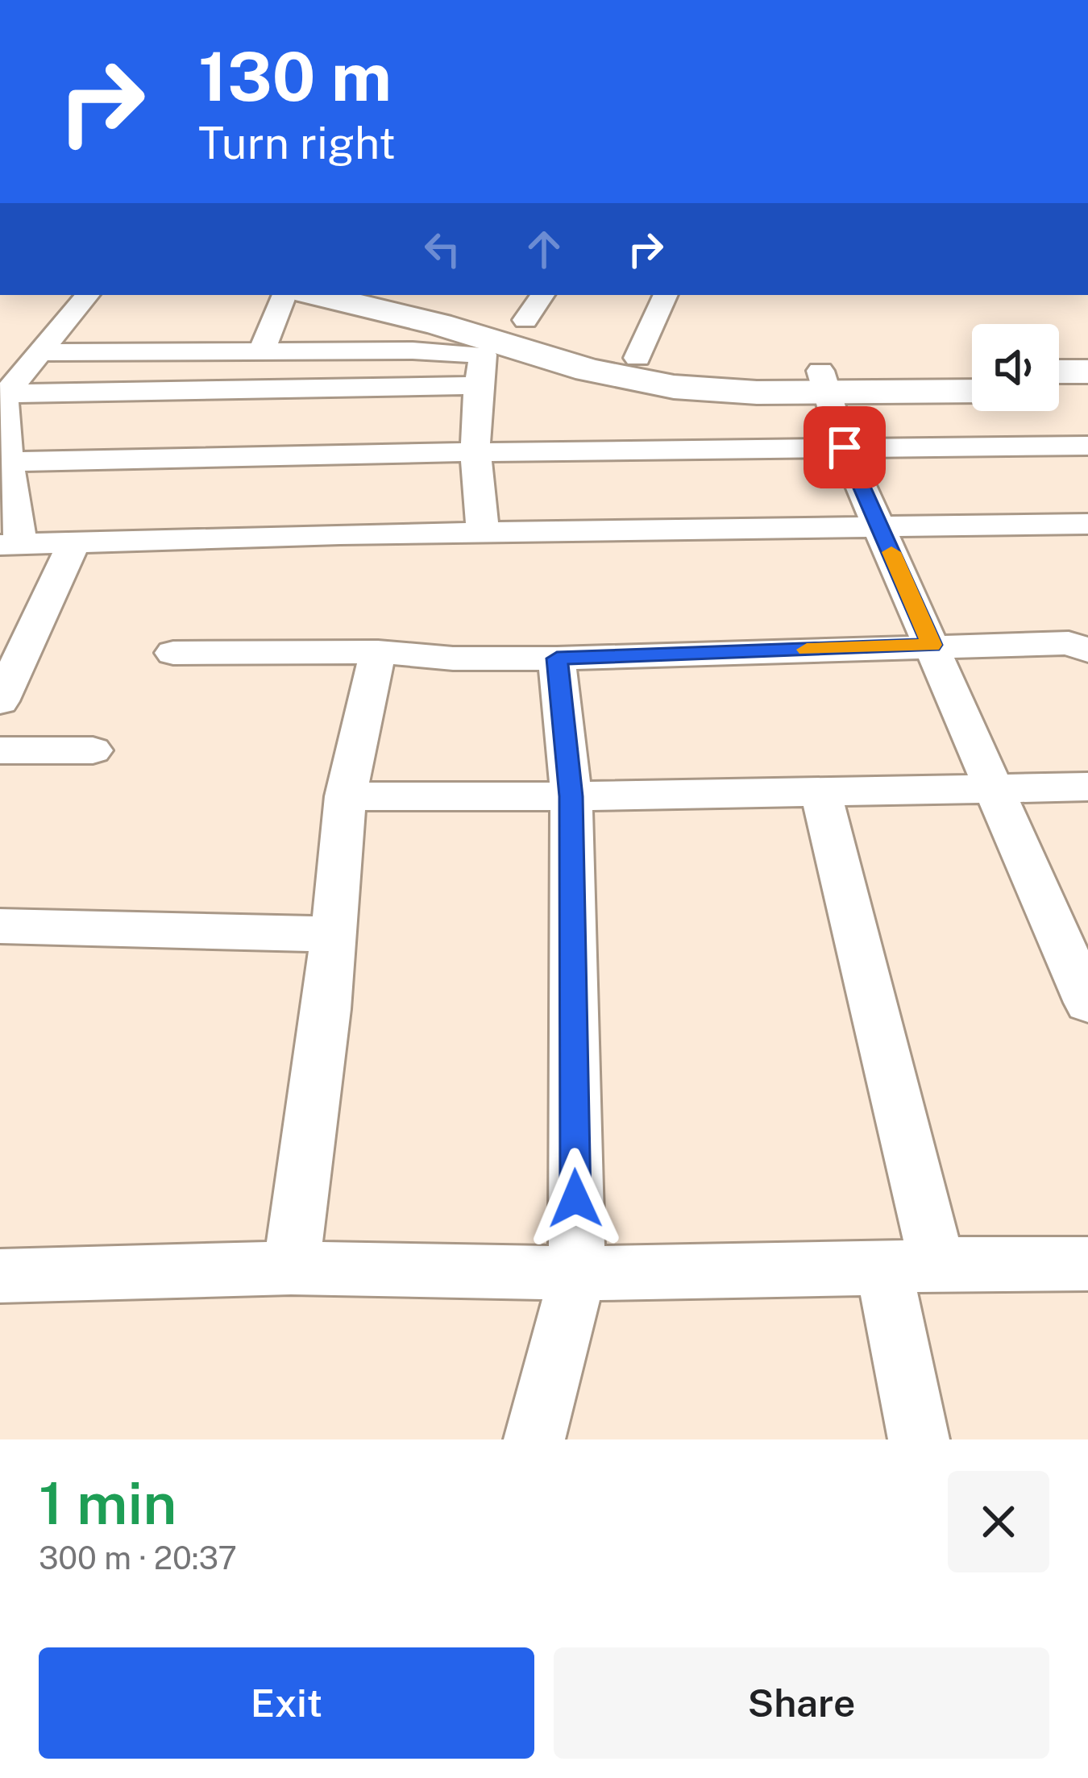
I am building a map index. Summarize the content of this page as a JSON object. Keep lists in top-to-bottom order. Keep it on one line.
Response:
{"page":{"turn":["130 m","Turn right"],"heading":["1 min","300 m · 20:37"],"buttons":["Exit","Share"]}}
